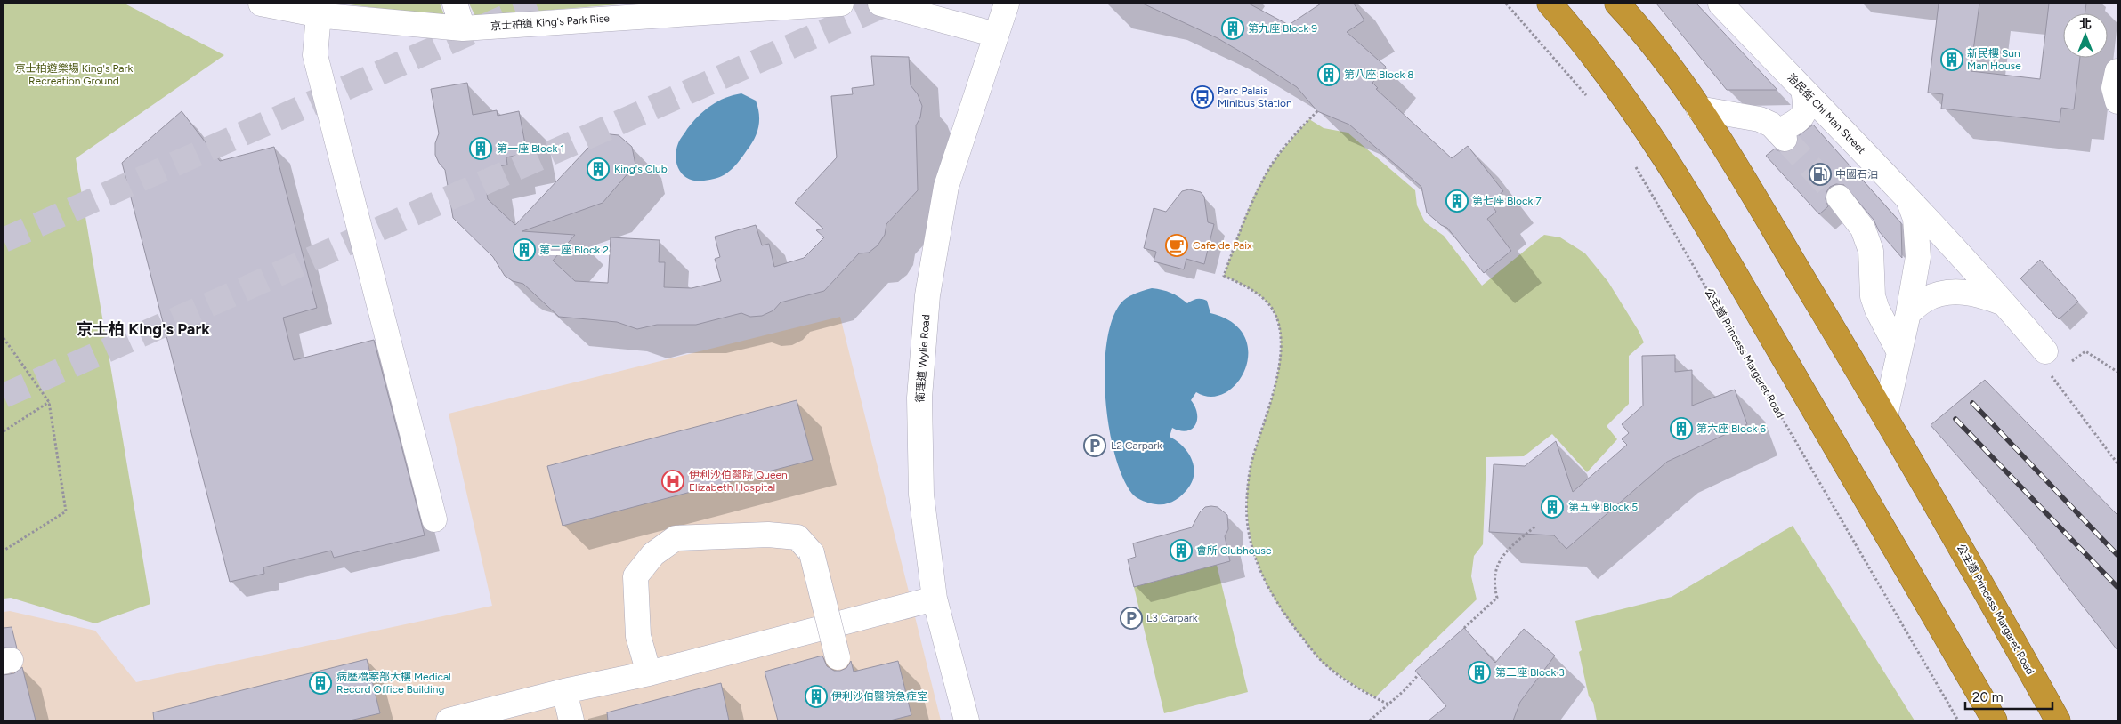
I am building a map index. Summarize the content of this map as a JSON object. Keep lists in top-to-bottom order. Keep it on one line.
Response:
{"streets":{"highway":["公主道 Princess Margaret Road"],"street":["京士柏道 King's Park Rise","治民街 Chi Man Street","衛理道 Wylie Road"]},"crossings":[["治民街 Chi Man Street","公主道 Princess Margaret Road"]],"districts":["京士柏 King's Park"],"parks":["京士柏遊樂場 King's Park Recreation Ground"],"places":{"building":["第九座 Block 9","新民樓 Sun Man House","第八座 Block 8","第一座 Block 1","King's Club","第七座 Block 7","第二座 Block 2","第六座 Block 6","第五座 Block 5","會所 Clubhouse","第三座 Block 3","病歷檔案部大樓 Medical Record Office Building","伊利沙伯醫院急症室"],"bus stop":["Parc Palais Minibus Station"],"fuel station":["中國石油"],"cafe":["Cafe de Paix"],"parking":["L2 Carpark","L3 Carpark"],"hospital":["伊利沙伯醫院 Queen Elizabeth Hospital"]},"scale_bar":"20 m","north":"top"}
